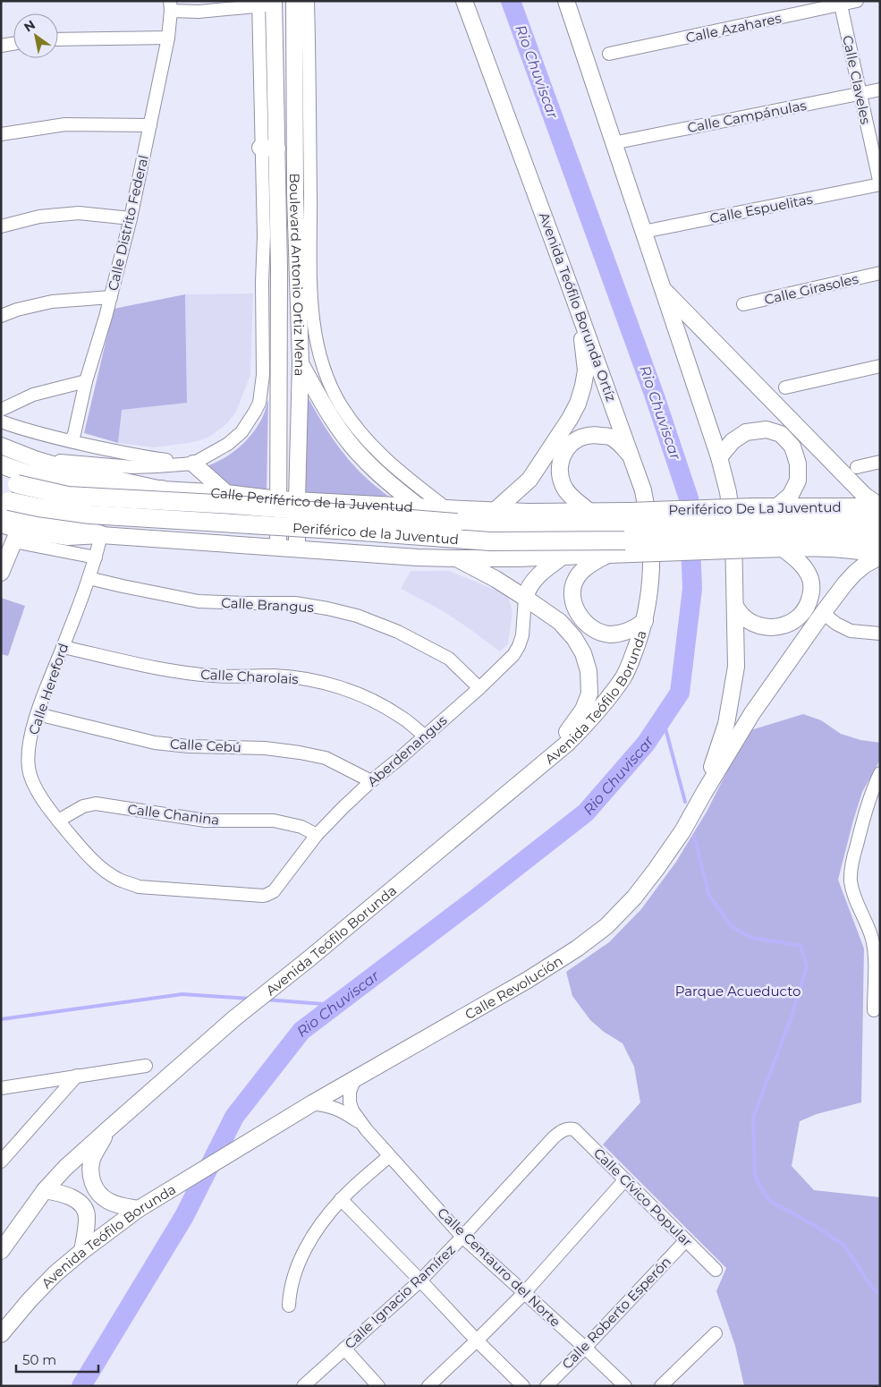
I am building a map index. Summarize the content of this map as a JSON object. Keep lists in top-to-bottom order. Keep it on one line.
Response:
{"streets":{"highway":["Calle Periférico de la Juventud","Periférico De La Juventud","Periférico de la Juventud"],"main road":["Boulevard Antonio Ortiz Mena","Avenida Teófilo Borunda Ortíz","Avenida Teófilo Borunda","Calle Revolución"],"street":["Calle Azahares","Calle Claveles","Calle Campánulas","Calle Espuelitas","Calle Distrito Federal","Calle Girasoles","Calle Brangus","Calle Charolais","Calle Hereford","Calle Cebú","Aberdenangus","Calle Chanina","Calle Cívico Popular","Calle Centauro del Norte","Calle Ignacio Ramírez","Calle Roberto Esperón"]},"crossings":[["Calle Azahares","Calle Claveles"],["Calle Claveles","Calle Campánulas"],["Calle Claveles","Calle Espuelitas"],["Boulevard Antonio Ortiz Mena","Calle Periférico de la Juventud"],["Avenida Teófilo Borunda Ortíz","Avenida Teófilo Borunda"],["Calle Periférico de la Juventud","Periférico de la Juventud"],["Periférico De La Juventud","Periférico de la Juventud"],["Calle Brangus","Calle Hereford"],["Calle Brangus","Aberdenangus"],["Calle Charolais","Calle Hereford"],["Calle Charolais","Aberdenangus"],["Calle Hereford","Calle Cebú"],["Calle Hereford","Aberdenangus"],["Calle Hereford","Calle Chanina"],["Avenida Teófilo Borunda","Calle Revolución"],["Calle Cebú","Aberdenangus"],["Aberdenangus","Calle Chanina"],["Calle Revolución","Calle Centauro del Norte"],["Calle Cívico Popular","Calle Ignacio Ramírez"],["Calle Cívico Popular","Calle Roberto Esperón"],["Calle Centauro del Norte","Calle Ignacio Ramírez"],["Calle Centauro del Norte","Calle Roberto Esperón"]],"water":["Rio Chuviscar"],"parks":["Parque Acueducto"],"scale_bar":"50 m","north":"top left"}
